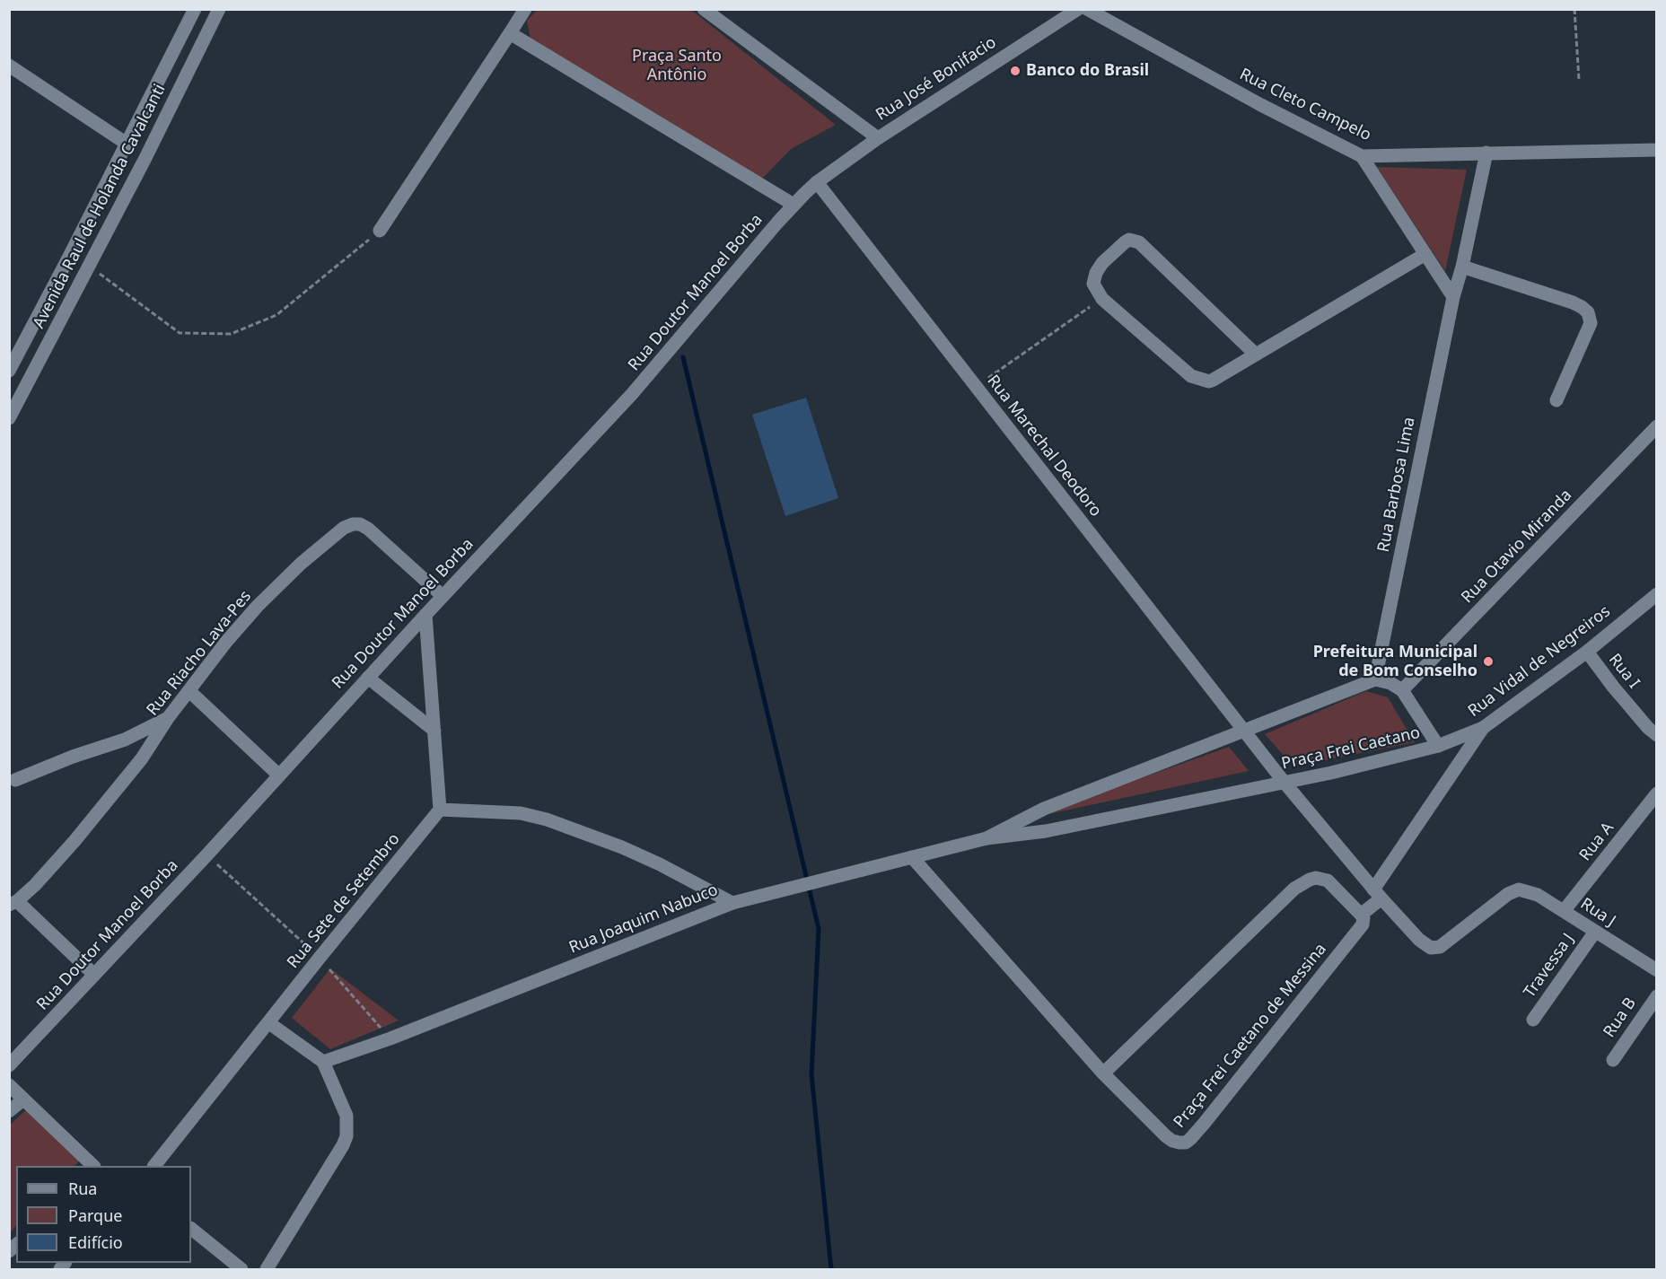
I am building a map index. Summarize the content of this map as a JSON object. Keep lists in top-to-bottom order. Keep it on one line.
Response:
{"streets":{"street":["Rua José Bonifacio","Rua Cleto Campelo","Avenida Raul de Holanda Cavalcanti","Rua Doutor Manoel Borba","Rua Marechal Deodoro","Rua Barbosa Lima","Rua Otavio Miranda","Rua Riacho Lava-Pes","Rua Vidal de Negreiros","Rua I","Praça Frei Caetano","Rua A","Rua Sete de Setembro","Rua J","Rua Joaquim Nabuco","Travessa J","Rua B","Praça Frei Caetano de Messina"]},"crossings":[["Rua José Bonifacio","Rua Doutor Manoel Borba"],["Rua José Bonifacio","Rua Marechal Deodoro"],["Rua Cleto Campelo","Rua Barbosa Lima"],["Rua Doutor Manoel Borba","Rua Marechal Deodoro"],["Rua Doutor Manoel Borba","Rua Riacho Lava-Pes"],["Rua Otavio Miranda","Praça Frei Caetano"],["Rua Vidal de Negreiros","Rua I"],["Rua Vidal de Negreiros","Praça Frei Caetano"],["Praça Frei Caetano","Rua Joaquim Nabuco"],["Rua A","Rua J"],["Rua J","Travessa J"],["Rua Joaquim Nabuco","Praça Frei Caetano de Messina"]],"parks":["Praça Santo Antônio"],"places":["Banco do Brasil","Prefeitura Municipal de Bom Conselho"],"legend":["Rua","Parque","Edifício"]}
